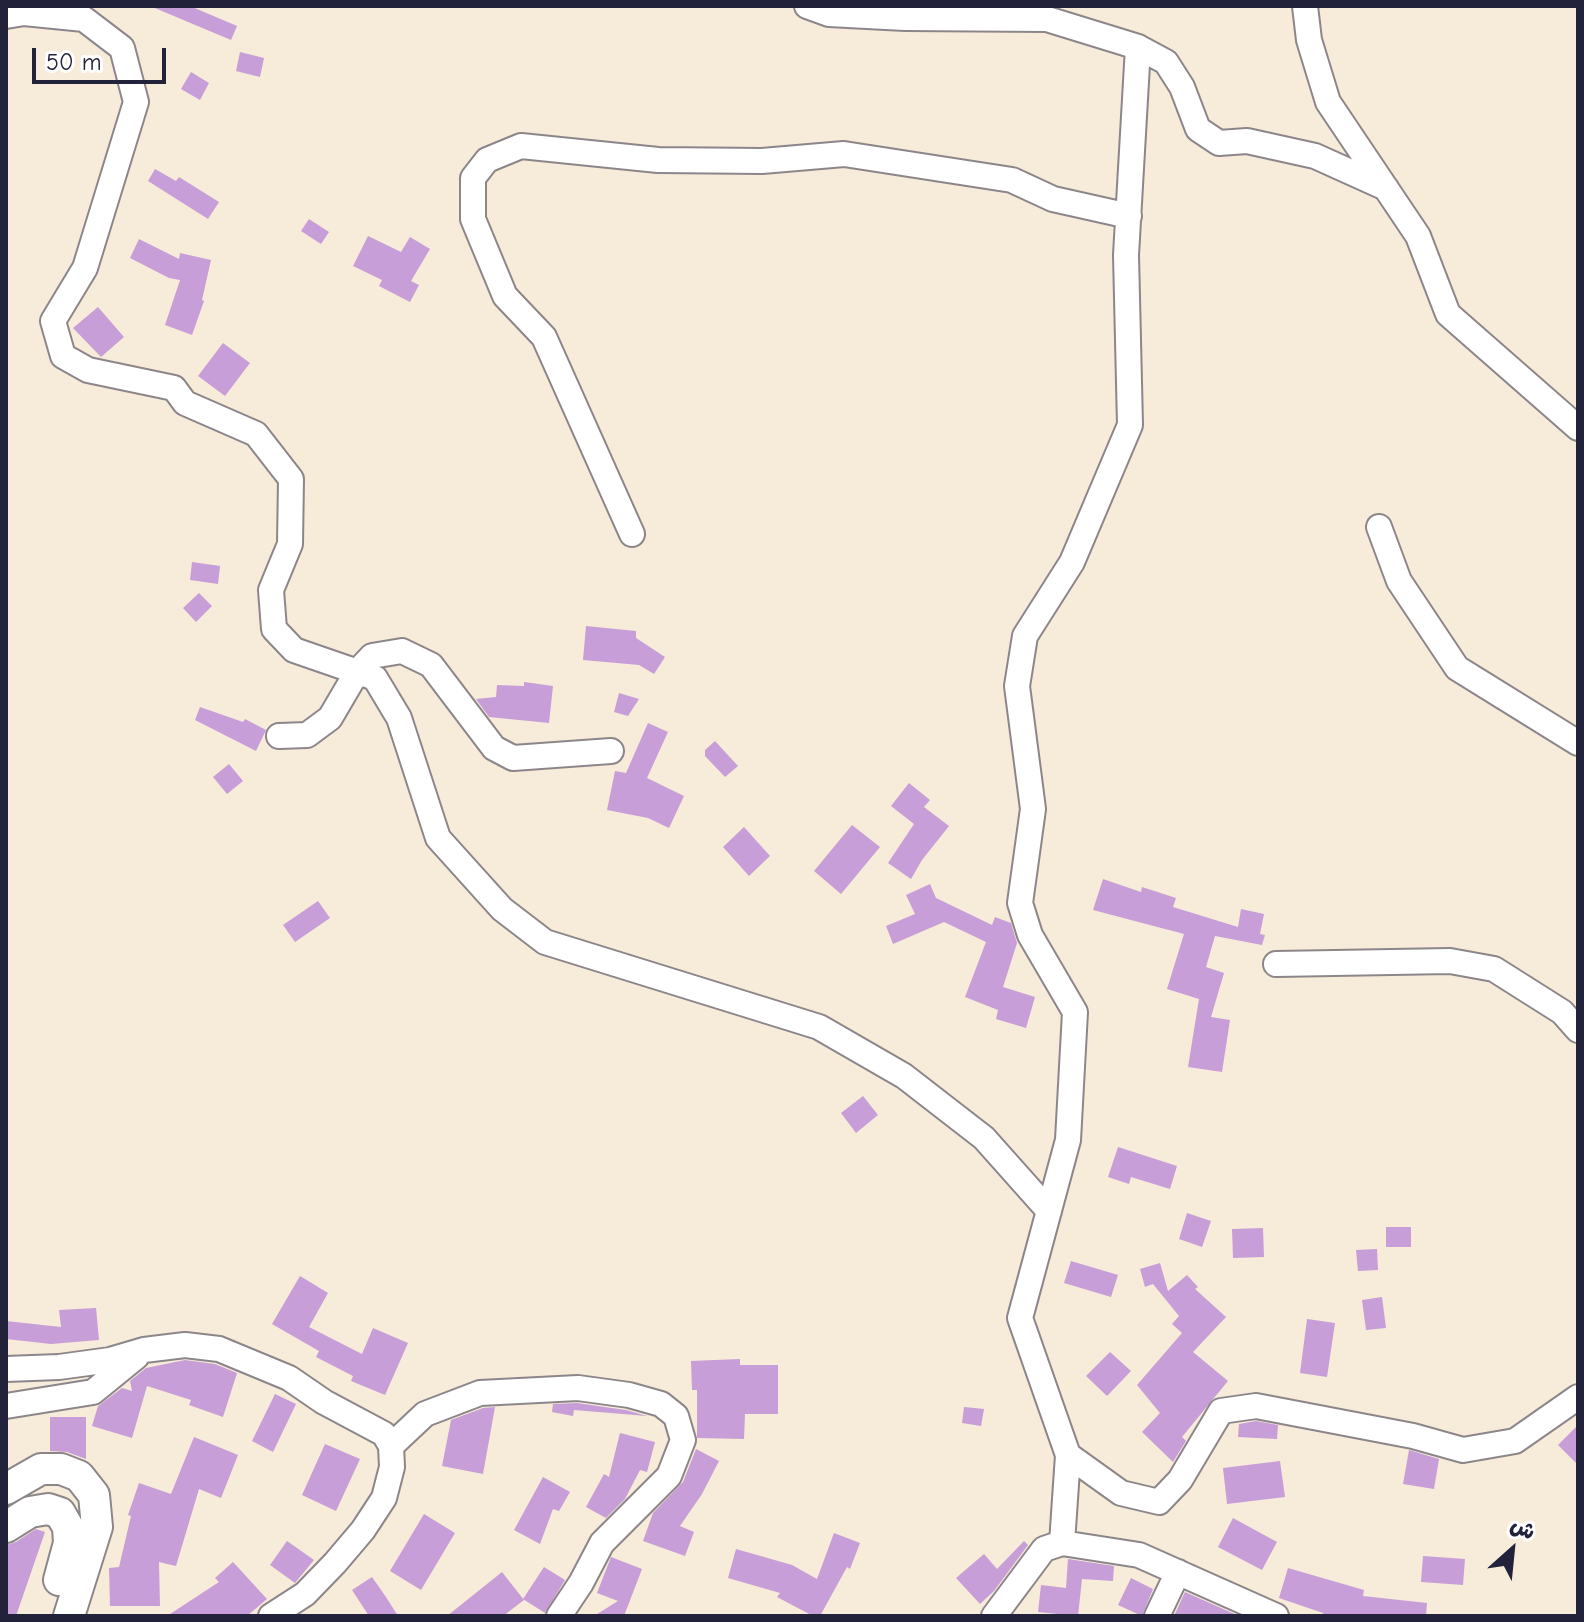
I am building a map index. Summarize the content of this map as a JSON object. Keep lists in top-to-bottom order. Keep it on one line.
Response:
{"scale_bar":"50 m","north":"top right"}
